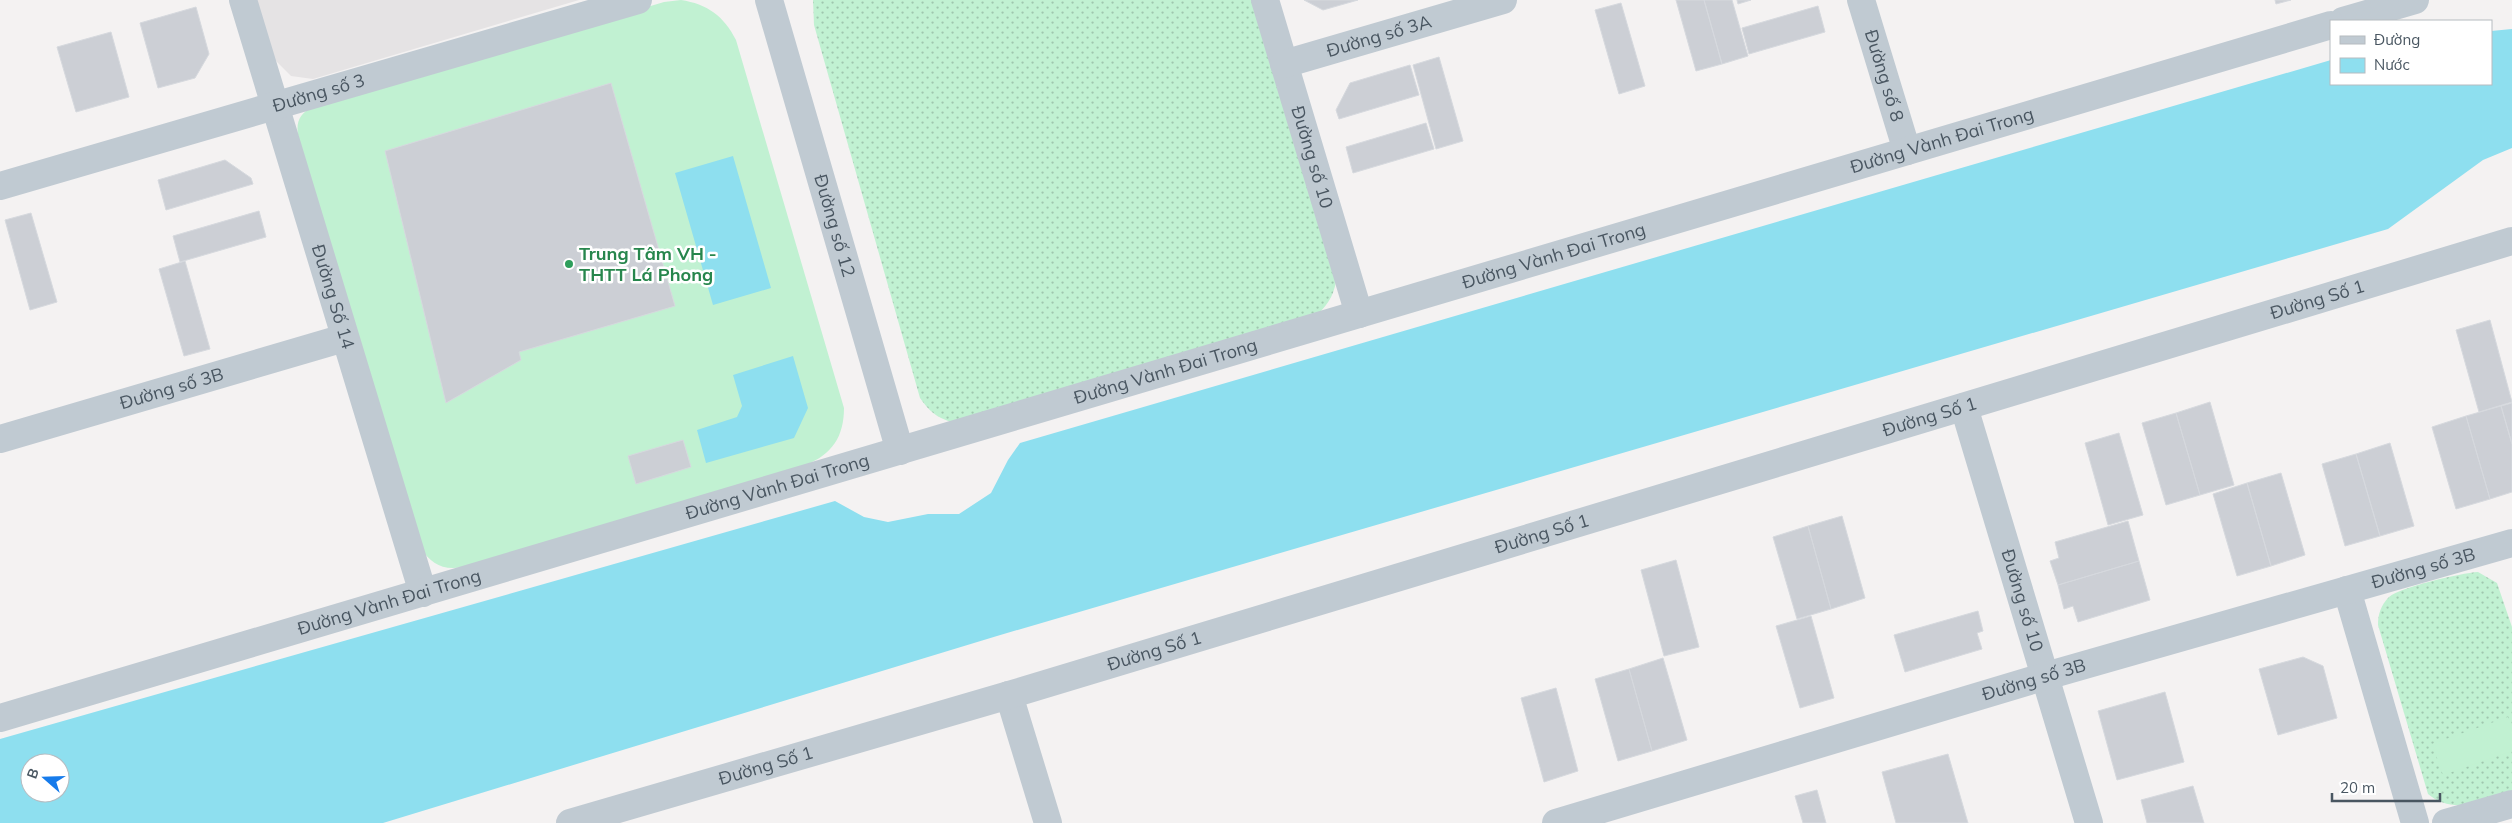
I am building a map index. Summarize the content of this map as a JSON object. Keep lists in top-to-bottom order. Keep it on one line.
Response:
{"streets":{"street":["Đường số 3A","Đường số 8","Đường số 3","Đường Vành Đai Trong","Đường số 10","Đường số 12","Đường Số 14","Đường Số 1","Đường số 3B"]},"crossings":[["Đường số 3A","Đường số 10"],["Đường số 8","Đường Vành Đai Trong"],["Đường số 3","Đường Số 14"],["Đường Vành Đai Trong","Đường số 10"],["Đường Vành Đai Trong","Đường số 12"],["Đường Vành Đai Trong","Đường Số 14"],["Đường số 10","Đường Số 1"],["Đường số 10","Đường số 3B"],["Đường Số 14","Đường số 3B"]],"places":["Trung Tâm VH - THTT Lá Phong"],"legend":["Đường","Nước"],"scale_bar":"20 m","north":"left"}
